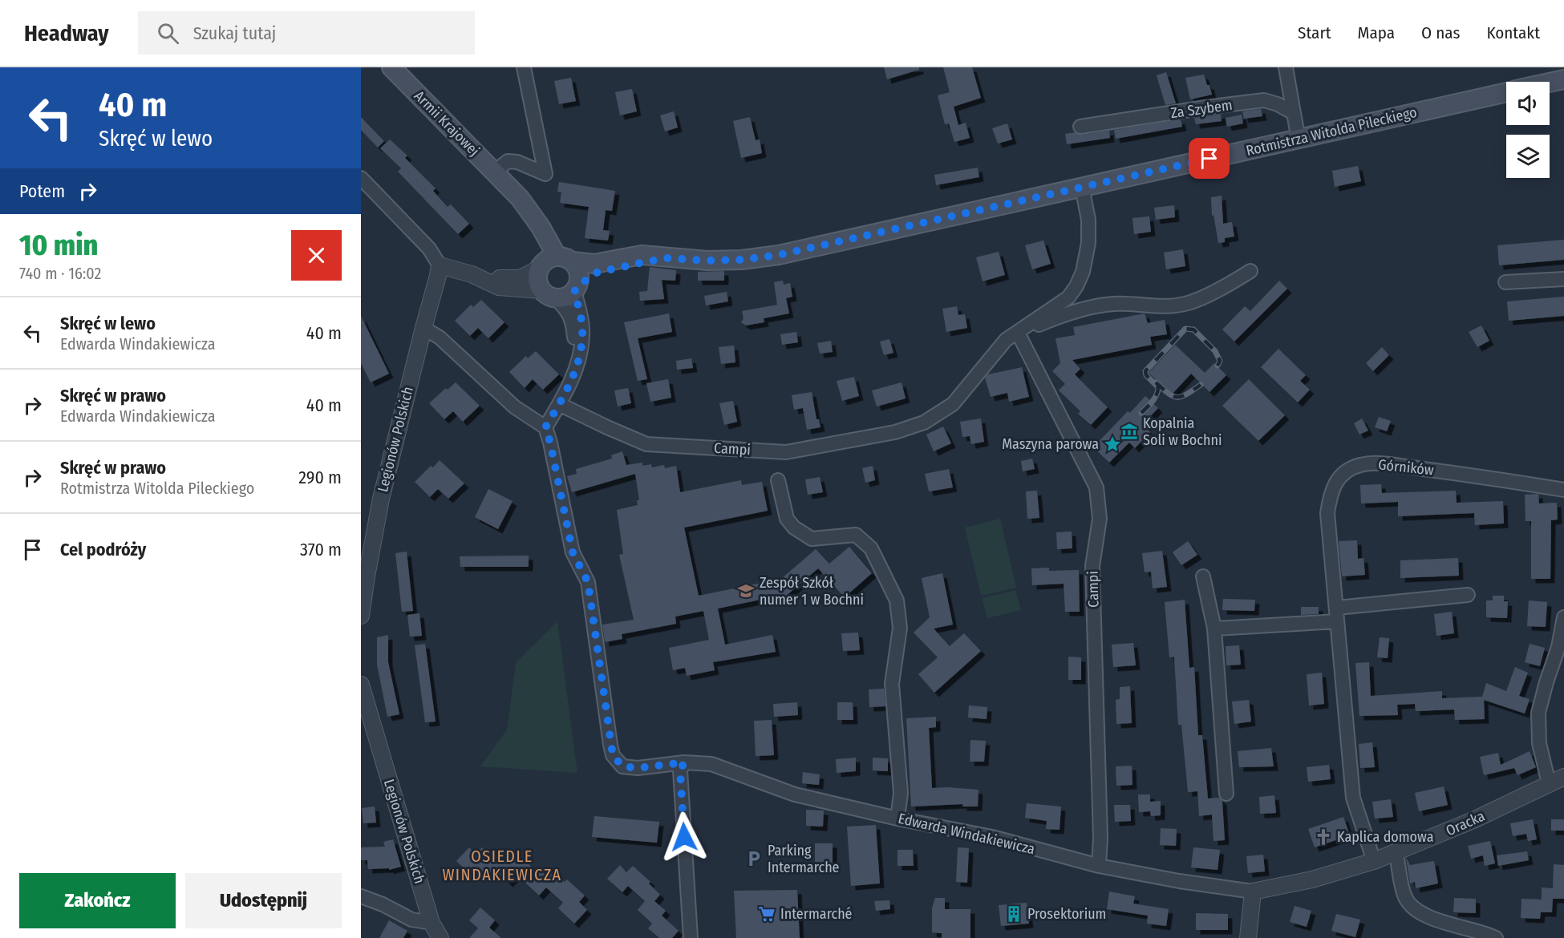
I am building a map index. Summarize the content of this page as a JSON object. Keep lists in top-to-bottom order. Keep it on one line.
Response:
{"streets":{"main road":["Armii Krajowej","Rotmistrza Witolda Pileckiego"],"street":["Za Szybem","Legionów Polskich","Campi","Górników","Oracka","Edwarda Windakiewicza"]},"crossings":[["Armii Krajowej","Rotmistrza Witolda Pileckiego"],["Rotmistrza Witolda Pileckiego","Campi"],["Campi","Edwarda Windakiewicza"],["Górników","Oracka"],["Oracka","Edwarda Windakiewicza"]],"districts":["OSIEDLE WINDAKIEWICZA"],"places":{"museum":["Kopalnia Soli w Bochni"],"place":["Maszyna parowa"],"school or university":["Zespół Szkół numer 1 w Bochni"],"church":["Kaplica domowa"],"parking":["Parking Intermarche"],"supermarket":["Intermarché"],"building":["Prosektorium"]},"page":{"header":"Headway","search":"Szukaj tutaj","nav":["Start","Mapa","O nas","Kontakt"],"turn":["40 m","Skręć w lewo"],"then":"Potem","heading":["10 min","740 m · 16:02"],"list":[{"name":"Skręć w lewo","note":"Edwarda Windakiewicza","value":"40 m"},{"name":"Skręć w prawo","note":"Edwarda Windakiewicza","value":"40 m"},{"name":"Skręć w prawo","note":"Rotmistrza Witolda Pileckiego","value":"290 m"},{"name":"Cel podróży","value":"370 m"}],"buttons":["Zakończ","Udostępnij"]}}
